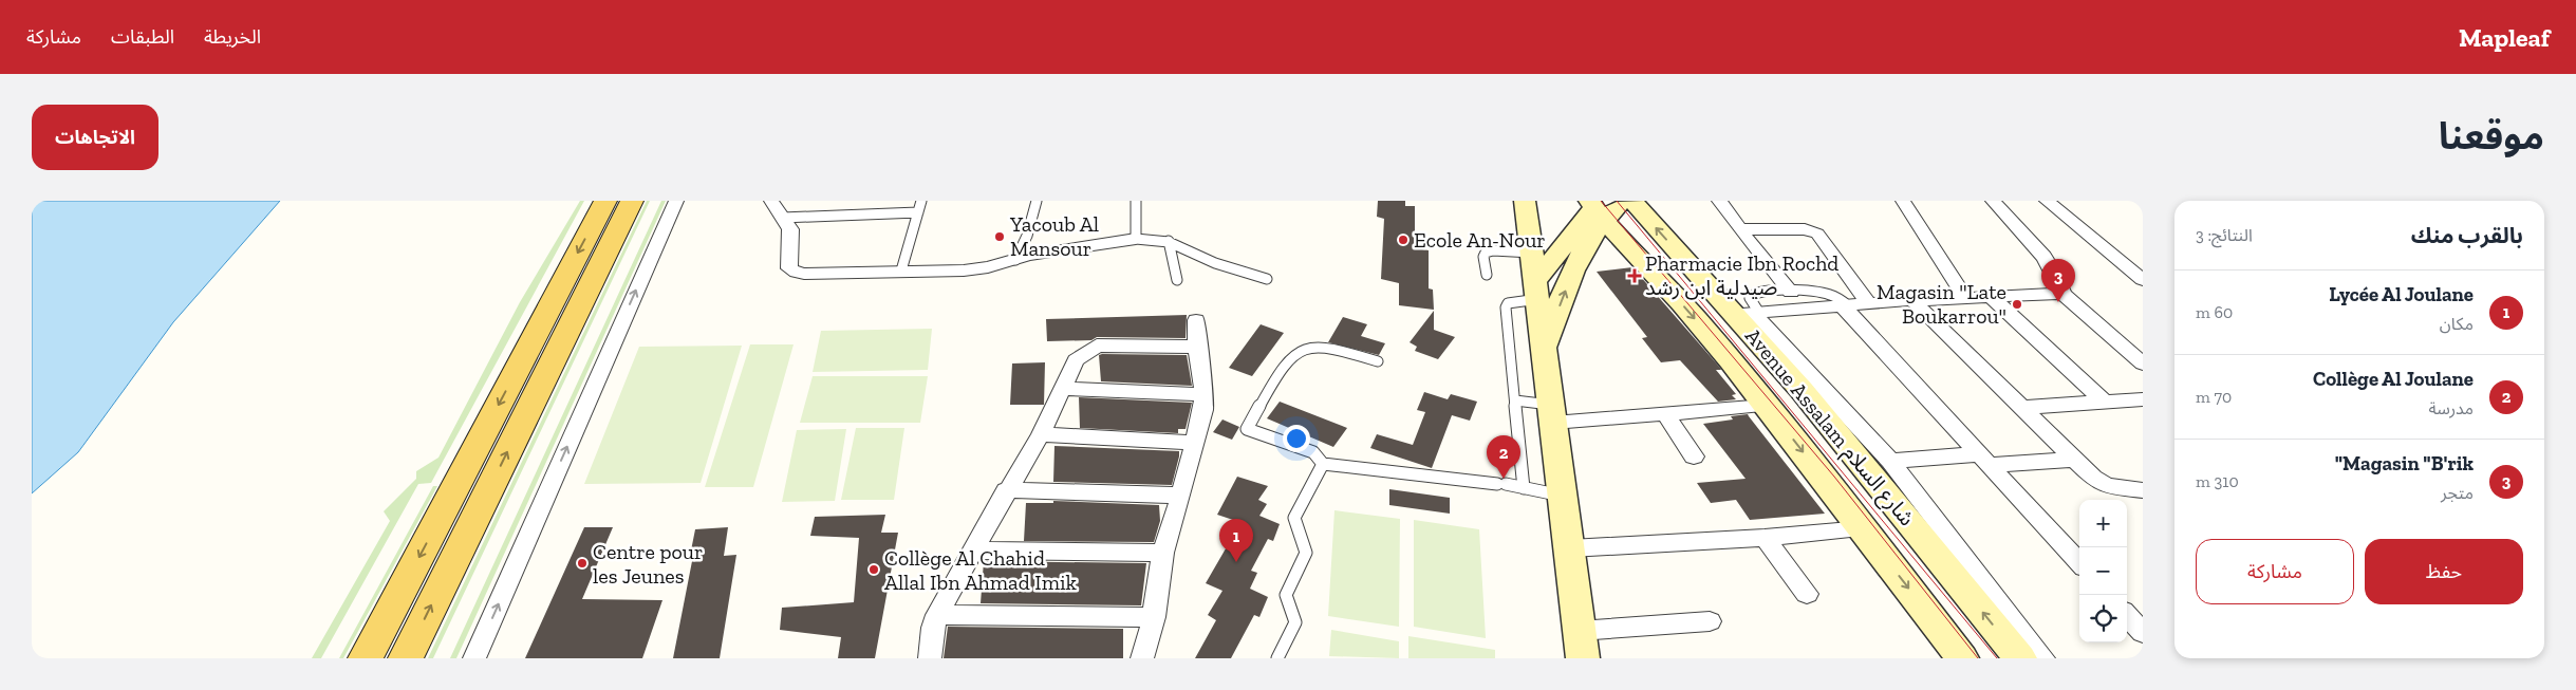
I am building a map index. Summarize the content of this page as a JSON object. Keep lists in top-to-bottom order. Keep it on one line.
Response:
{"streets":{"main road":["Avenue Assalam شارع السلام"]},"places":{"other":["Yacoub Al Mansour","Ecole An-Nour","Magasin \"Late Boukarrou\"","Centre pour les Jeunes","Collège Al Chahid Allal Ibn Ahmad Imik"],"health":["Pharmacie Ibn Rochd صيدلية ابن رشد"]},"page":{"header":"Mapleaf","nav":["الخريطة","الطبقات","مشاركة"],"title":"موقعنا","buttons":["الاتجاهات",["حفظ","مشاركة"]],"heading":["بالقرب منك","النتائج: 3"],"pins":["3","2","1"],"list":[{"mark":"1","name":"Lycée Al Joulane","note":"مكان","value":"60 m"},{"mark":"2","name":"Collège Al Joulane","note":"مدرسة","value":"70 m"},{"mark":"3","name":"Magasin \"B'rik\"","note":"متجر","value":"310 m"}],"map_buttons":["+","−"]}}
